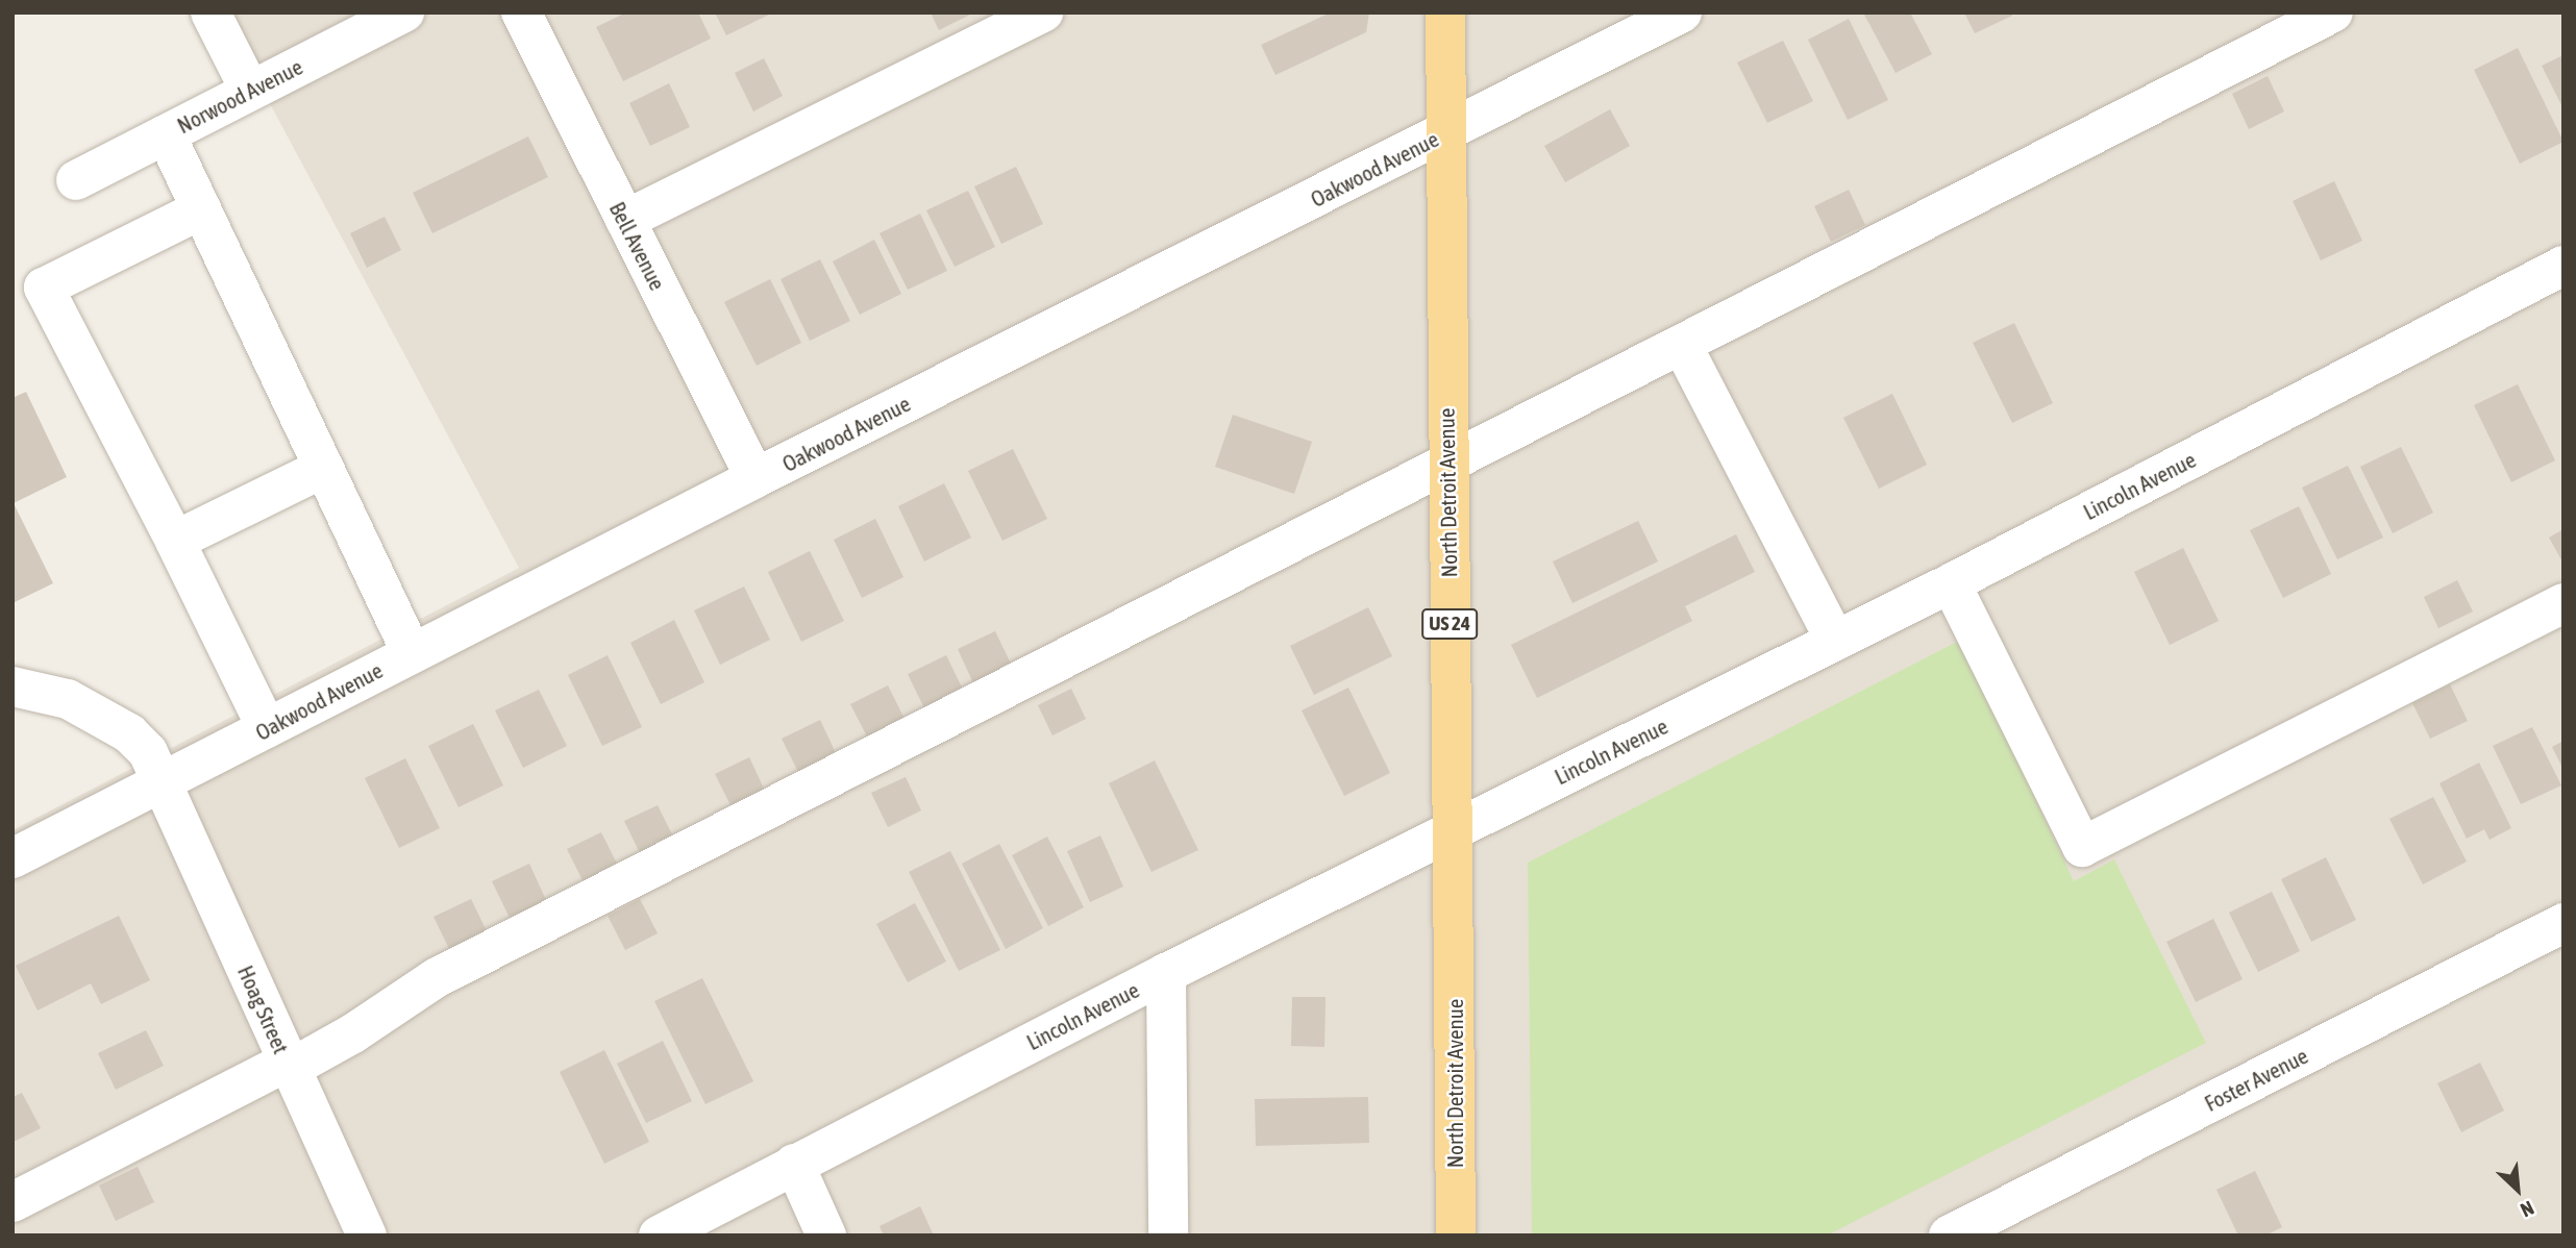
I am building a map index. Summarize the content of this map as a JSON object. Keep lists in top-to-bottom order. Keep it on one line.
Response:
{"streets":{"main road":["North Detroit Avenue","US 24"],"street":["Norwood Avenue","Oakwood Avenue","Bell Avenue","Lincoln Avenue","Hoag Street","Foster Avenue"]},"crossings":[["Oakwood Avenue","Bell Avenue"],["Oakwood Avenue","North Detroit Avenue"],["Oakwood Avenue","Hoag Street"],["Lincoln Avenue","North Detroit Avenue"]],"north":"bottom right"}
